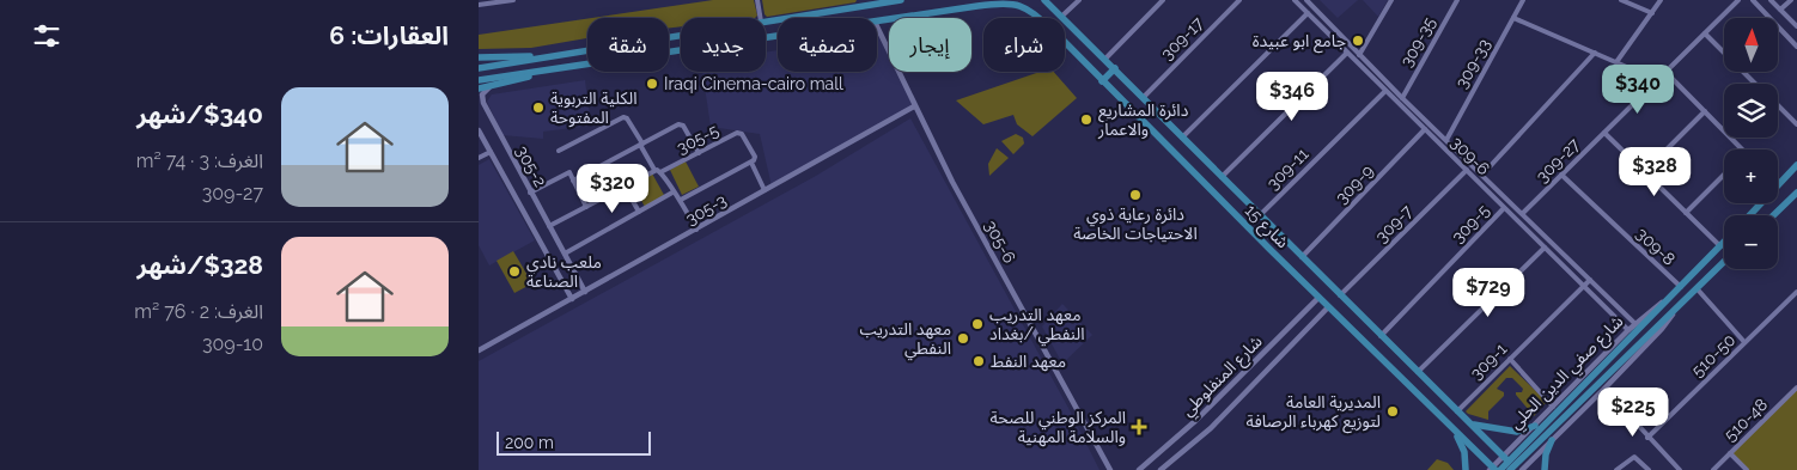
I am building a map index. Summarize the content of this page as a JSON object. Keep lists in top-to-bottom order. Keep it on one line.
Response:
{"streets":{"main road":["شارع 15","شارع صفي الدين الحلي"],"street":["309-17","309-35","309-33","305-5","309-6","309-27","305-2","309-11","309-9","305-3","309-7","309-5","305-6","309-8","510-50","309-1","شارع المنفلوطي","510-48"]},"crossings":[["309-17","شارع 15"],["309-35","309-6"],["309-33","309-6"],["305-5","305-2"],["309-6","309-27"],["309-6","309-11"],["309-6","309-9"],["309-6","309-7"],["309-6","309-5"],["309-6","309-1"],["309-6","شارع صفي الدين الحلي"],["309-27","309-8"],["305-2","305-3"],["309-11","شارع 15"],["309-9","شارع 15"],["305-3","305-6"],["309-7","شارع 15"],["309-5","شارع 15"],["شارع 15","309-1"],["شارع 15","شارع صفي الدين الحلي"],["شارع 15","شارع المنفلوطي"],["309-8","شارع صفي الدين الحلي"]],"places":{"other":["جامع ابو عبيدة","Iraqi Cinema-cairo mall","الكلية التربوية المفتوحة","دائرة المشاريع والاعمار","دائرة رعاية ذوي الاحتياجات الخاصة","ملعب نادي الصناعة","معهد التدريب النفطي /بغداد","معهد التدريب النفطي","معهد النفط","المديرية العامة لتوزيع كهرباء الرصافة"],"health":["المركز الوطني للصحة والسلامة المهنية"]},"scale_bar":"200 m","north":"top","page":{"heading":"العقارات: 6","map_buttons":["+","−"],"chip":["شراء","إيجار","تصفية","جديد","شقة"],"price":["$340","$346","$328","$320","$729","$225"],"list":[{"name":"$340/شهر","note":"الغرف: 3 · 74 m² · 309-27"},{"name":"$328/شهر","note":"الغرف: 2 · 76 m² · 309-10"}],"scale":"200 m"}}
